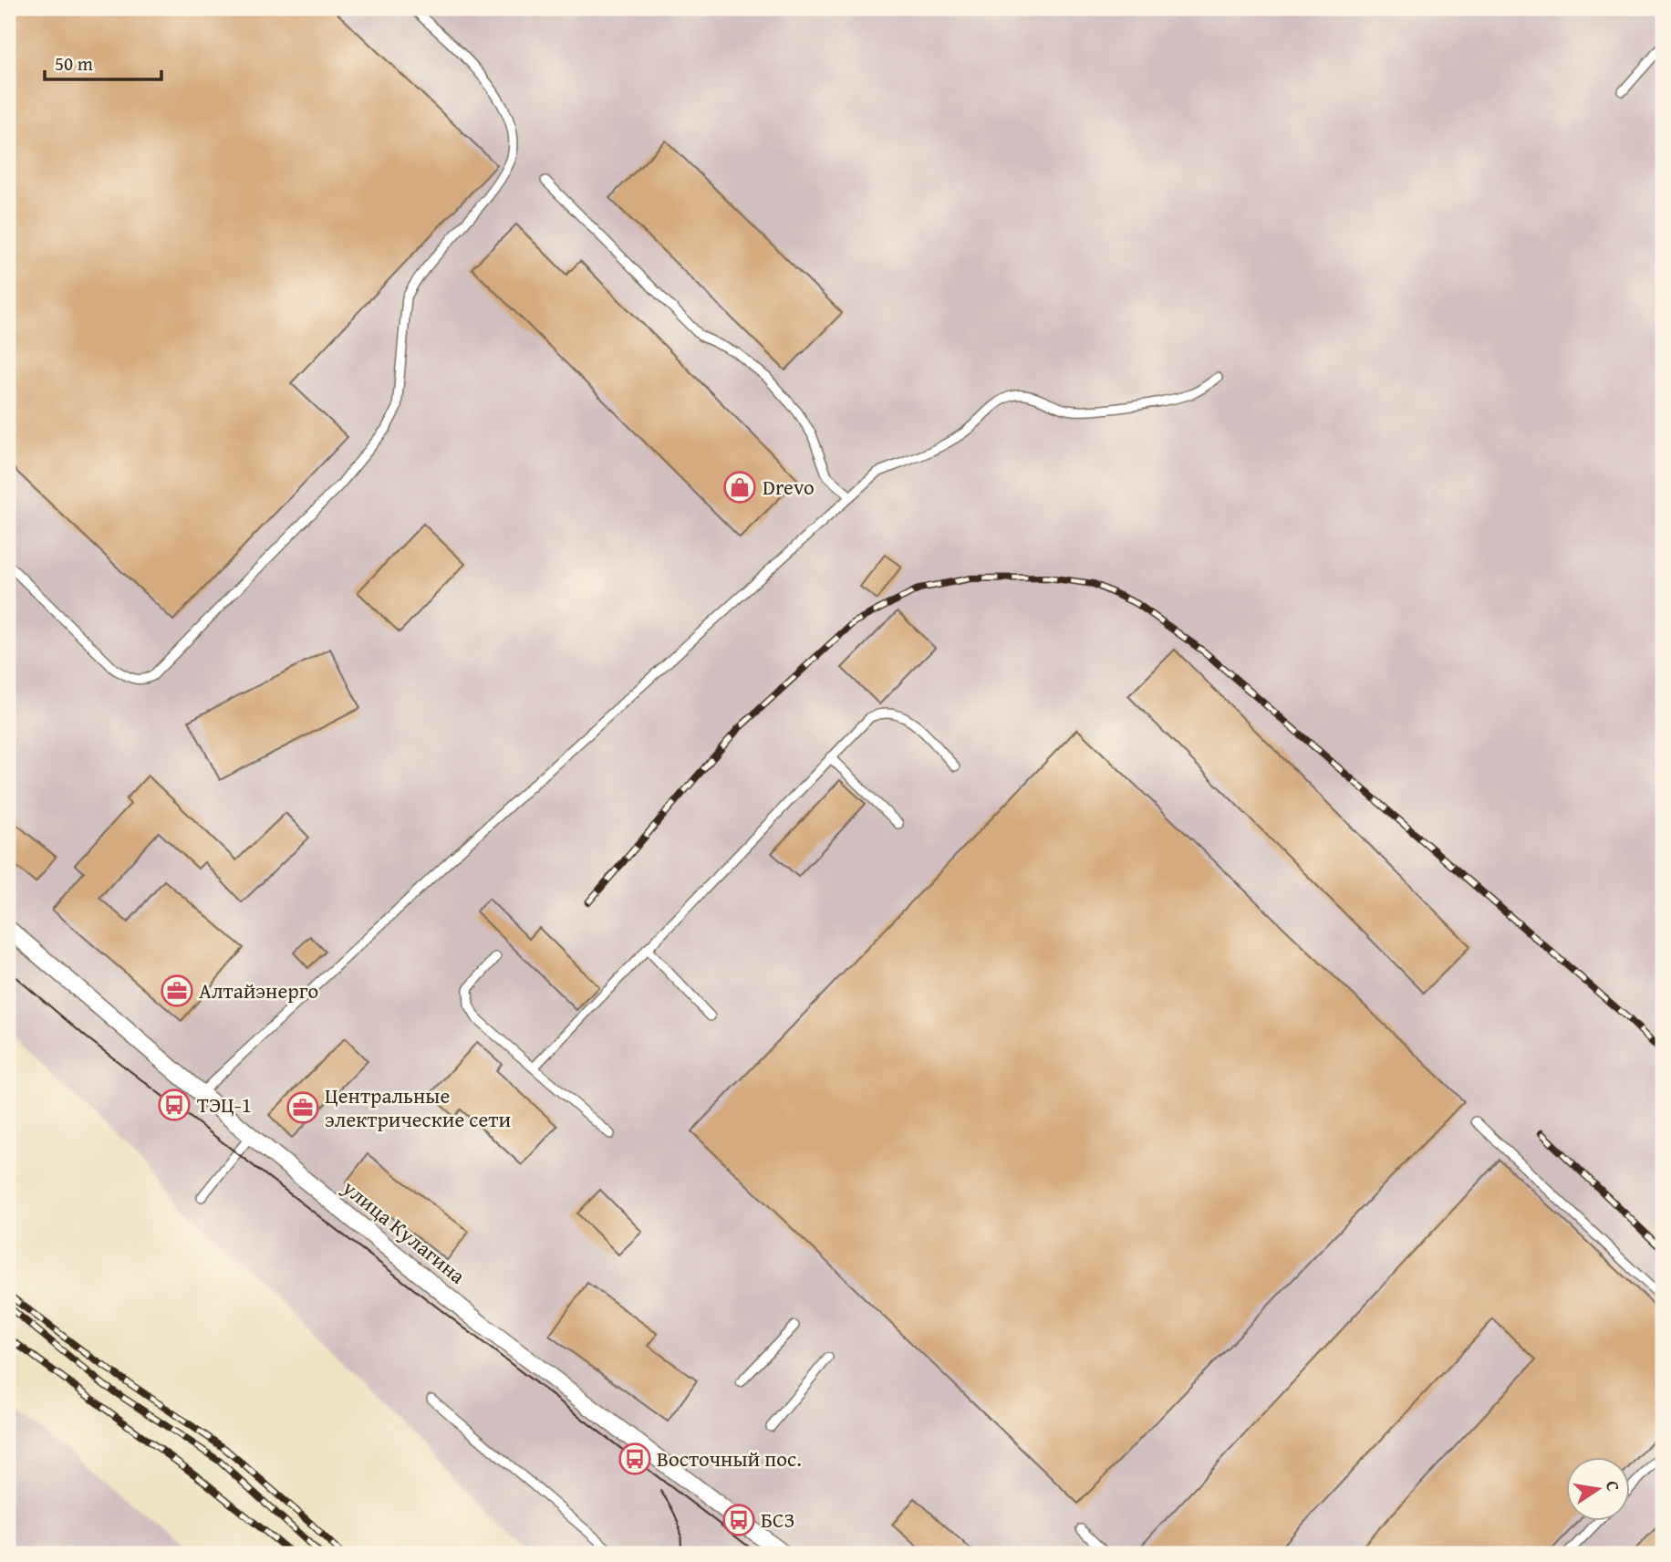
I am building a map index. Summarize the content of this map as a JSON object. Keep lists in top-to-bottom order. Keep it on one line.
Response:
{"streets":{"street":["улица Кулагина"]},"places":{"shop":["Drevo"],"office":["Алтайэнерго","Центральные электрические сети"],"bus stop":["ТЭЦ-1","Восточный пос.","БСЗ"]},"scale_bar":"50 m","north":"right"}
